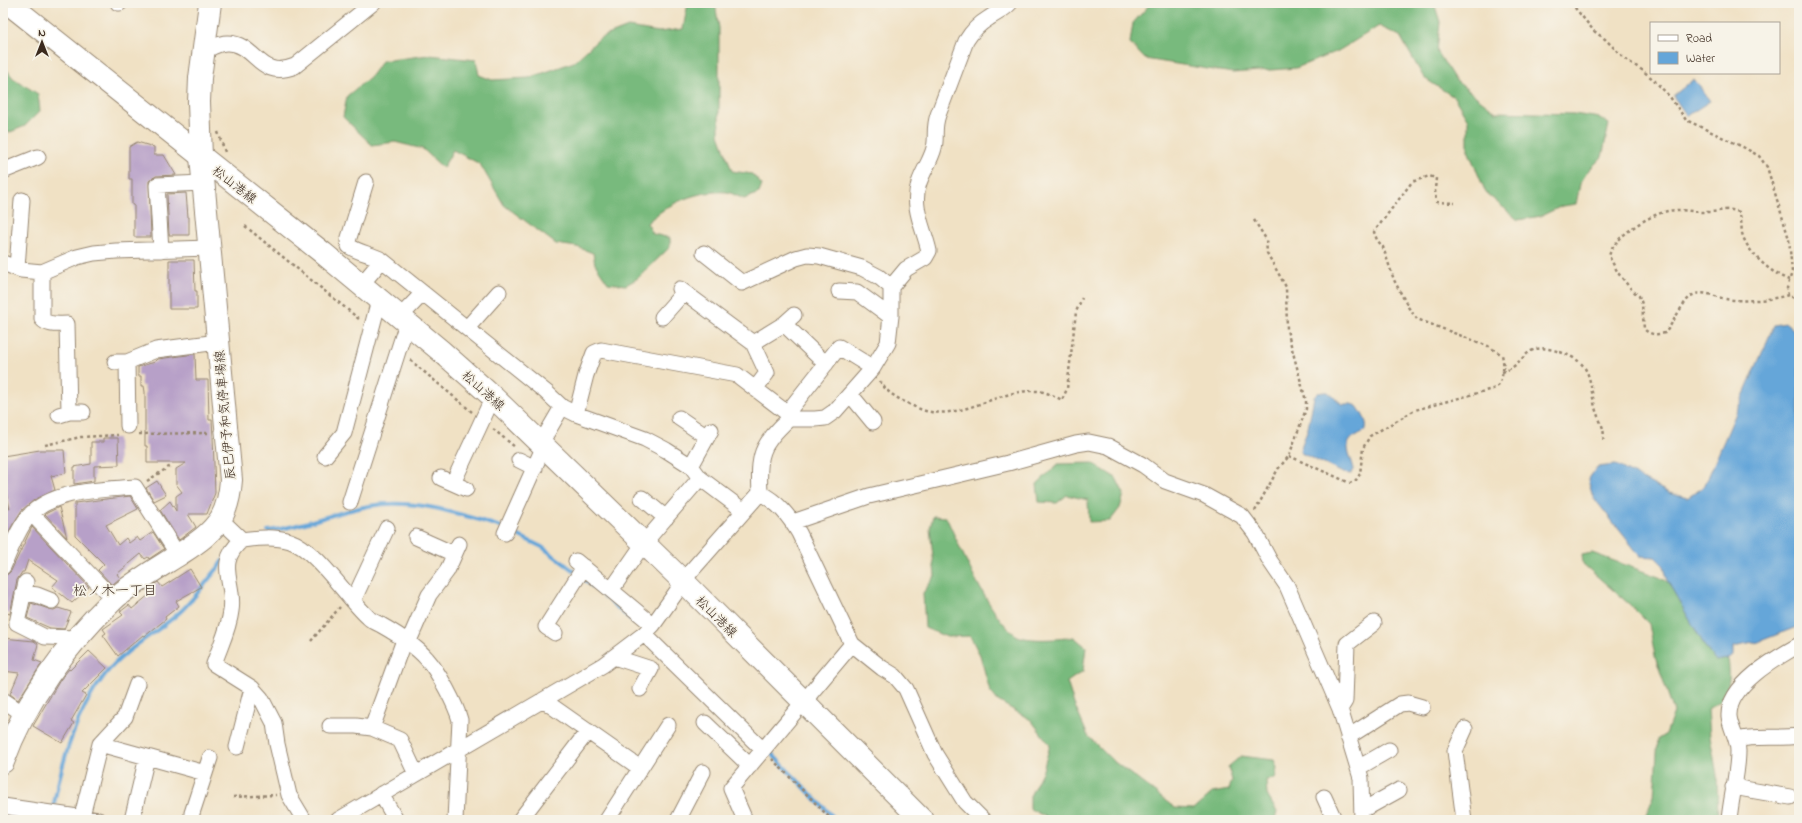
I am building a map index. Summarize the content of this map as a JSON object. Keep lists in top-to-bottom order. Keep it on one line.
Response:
{"streets":{"main road":["松山港線","辰巳伊予和気停車場線"]},"crossings":[["松山港線","辰巳伊予和気停車場線"]],"districts":["松ノ木一丁目"],"legend":["Road","Water"],"north":"top"}
